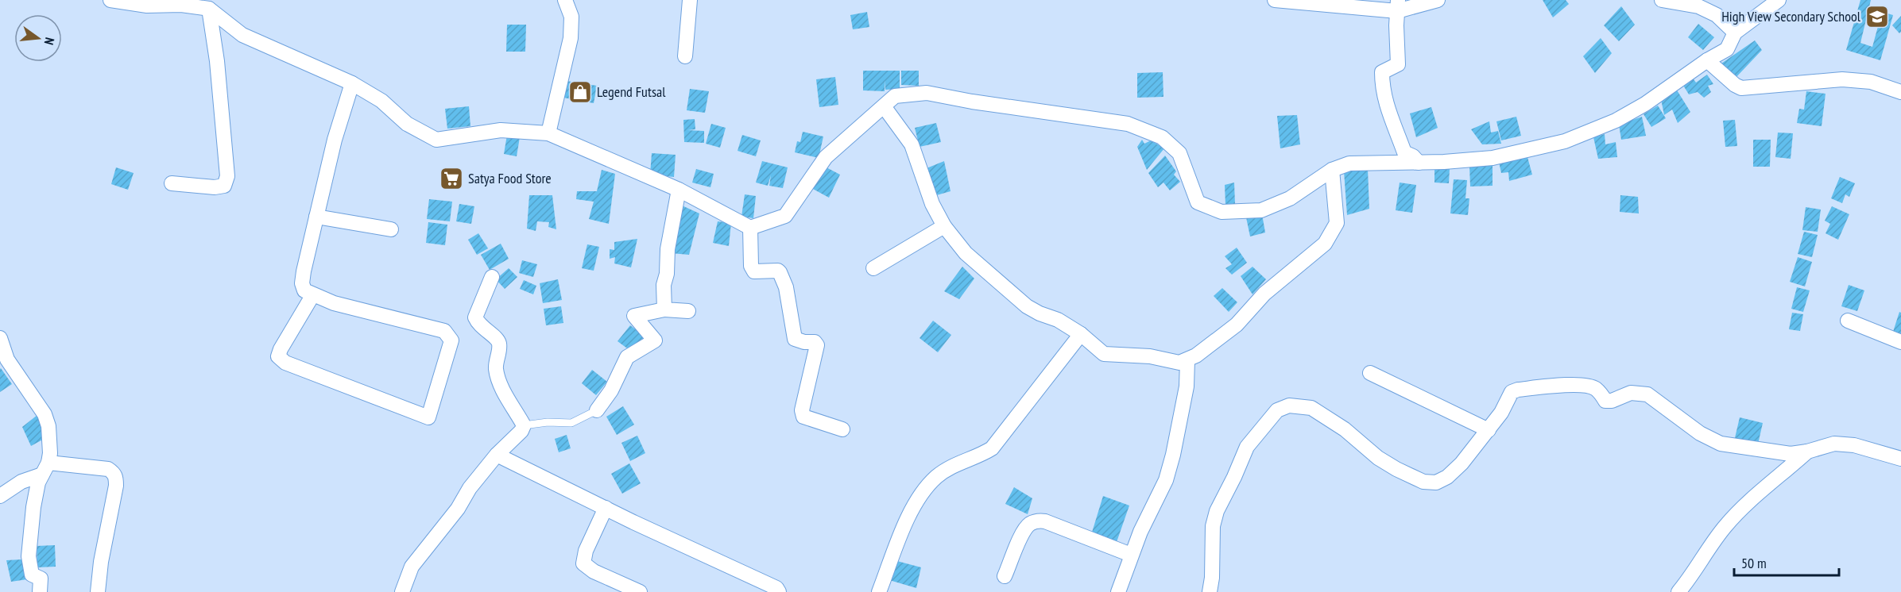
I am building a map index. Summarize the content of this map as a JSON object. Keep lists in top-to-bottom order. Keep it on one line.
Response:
{"places":{"school or university":["High View Secondary School"],"shop":["Legend Futsal"],"supermarket":["Satya Food Store"]},"scale_bar":"50 m","north":"right"}
